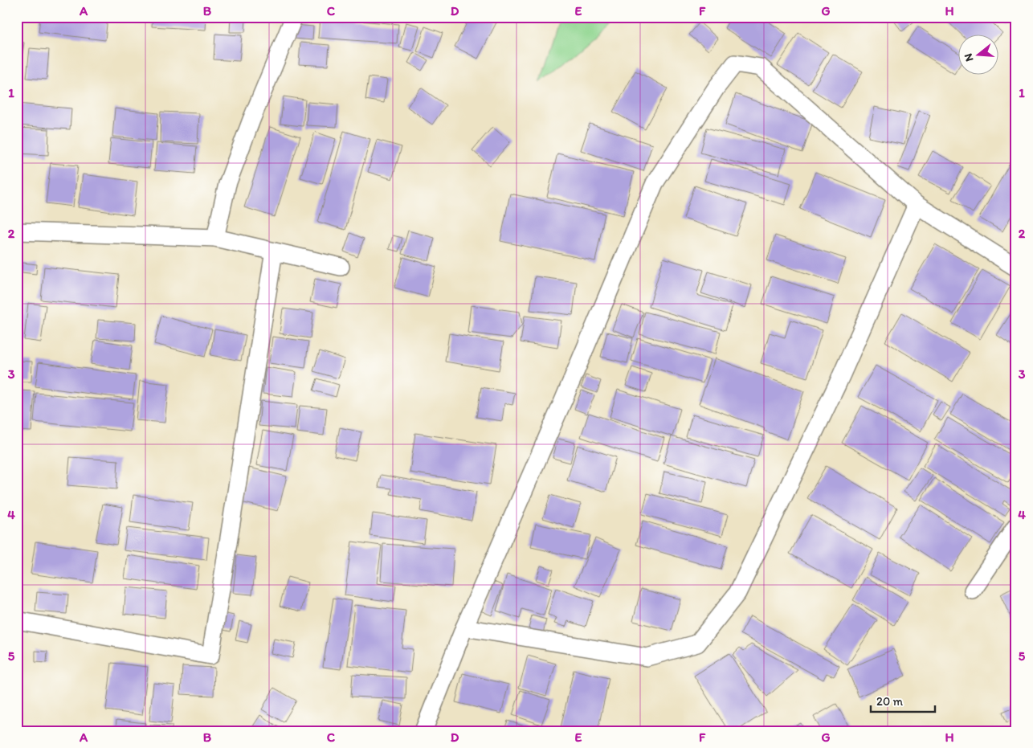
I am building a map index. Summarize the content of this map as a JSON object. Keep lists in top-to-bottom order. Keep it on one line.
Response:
{"scale_bar":"20 m","north":"left","grid":{"columns":["A","B","C","D","E","F","G","H"],"rows":["1","2","3","4","5"]}}
